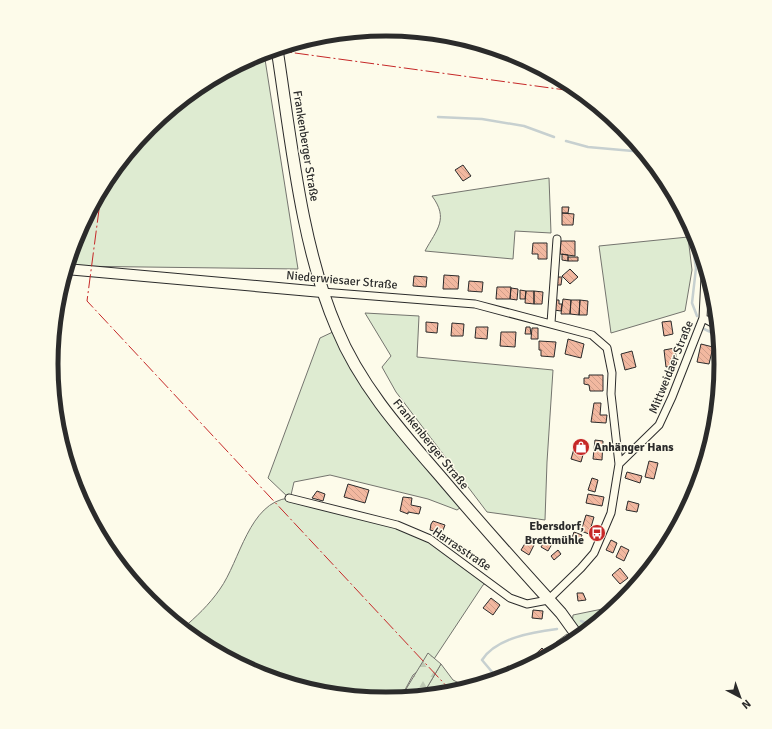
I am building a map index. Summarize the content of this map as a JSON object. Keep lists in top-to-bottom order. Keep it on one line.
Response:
{"streets":{"main road":["Frankenberger Straße","Niederwiesaer Straße"],"street":["Mittweidaer Straße","Harrasstraße"]},"crossings":[["Frankenberger Straße","Niederwiesaer Straße"],["Frankenberger Straße","Harrasstraße"],["Niederwiesaer Straße","Mittweidaer Straße"]],"places":{"shop":["Anhänger Hans"],"bus stop":["Ebersdorf, Brettmühle"]},"north":"bottom right"}
